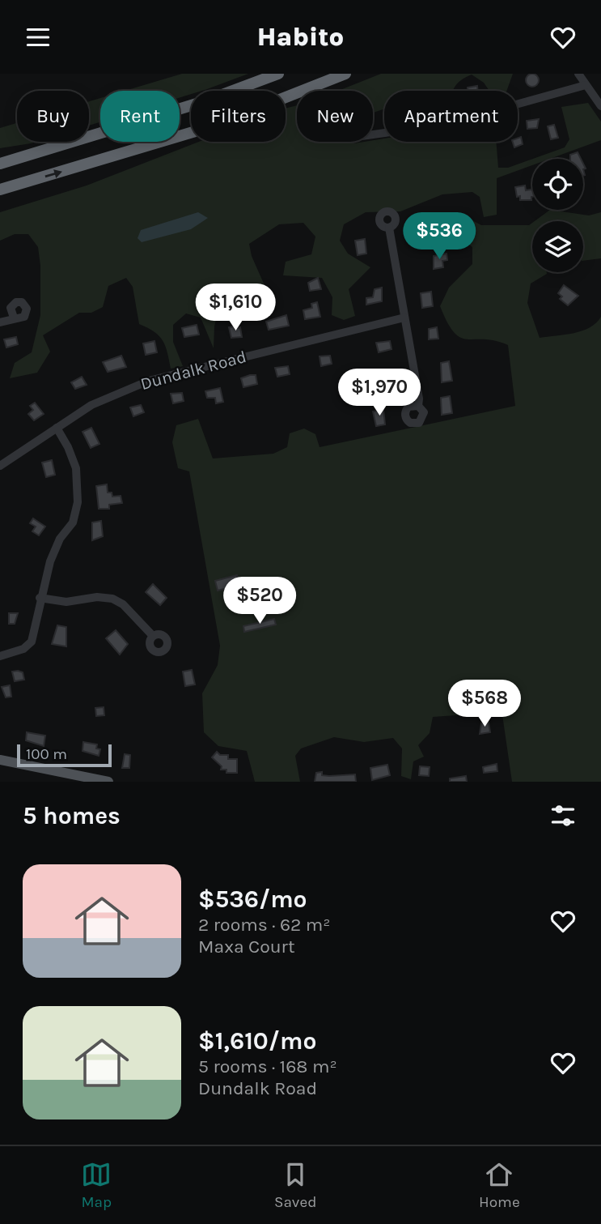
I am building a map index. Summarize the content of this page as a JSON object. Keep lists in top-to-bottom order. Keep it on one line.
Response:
{"streets":{"street":["Dundalk Road"]},"scale_bar":"100 m","page":{"header":"Habito","chip":["Buy","Rent","Filters","New","Apartment"],"price":["$536","$1,610","$1,970","$520","$568"],"scale":"100 m","heading":"5 homes","list":[{"name":"$536/mo","note":"2 rooms · 62 m² · Maxa Court"},{"name":"$1,610/mo","note":"5 rooms · 168 m² · Dundalk Road"}],"tabs":["Map","Saved","Home"]}}
